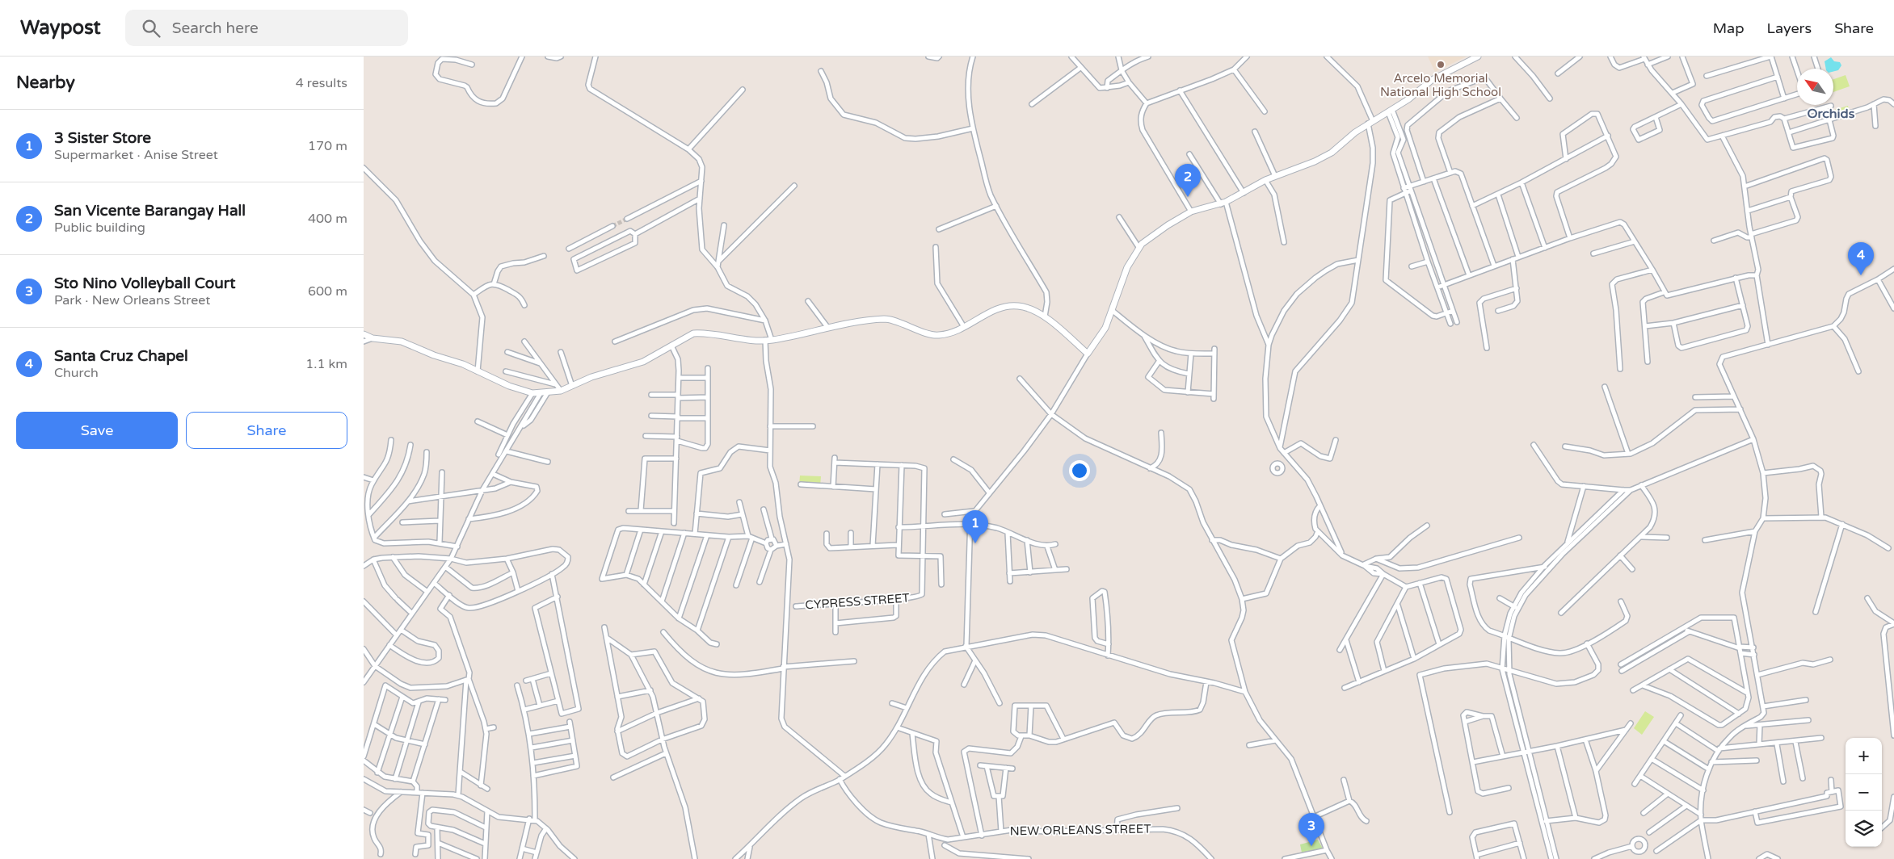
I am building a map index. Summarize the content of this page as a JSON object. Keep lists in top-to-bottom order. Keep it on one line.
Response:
{"streets":{"street":["CYPRESS STREET","NEW ORLEANS STREET"]},"districts":["Orchids"],"places":["Arcelo Memorial National High School"],"north":"top left","page":{"header":"Waypost","search":"Search here","nav":["Map","Layers","Share"],"heading":["Nearby","4 results"],"list":[{"mark":"1","name":"3 Sister Store","note":"Supermarket · Anise Street","value":"170 m"},{"mark":"2","name":"San Vicente Barangay Hall","note":"Public building","value":"400 m"},{"mark":"3","name":"Sto Nino Volleyball Court","note":"Park · New Orleans Street","value":"600 m"},{"mark":"4","name":"Santa Cruz Chapel","note":"Church","value":"1.1 km"}],"pins":["2","4","1","3"],"buttons":["Save","Share"],"map_buttons":["+","−"]}}
